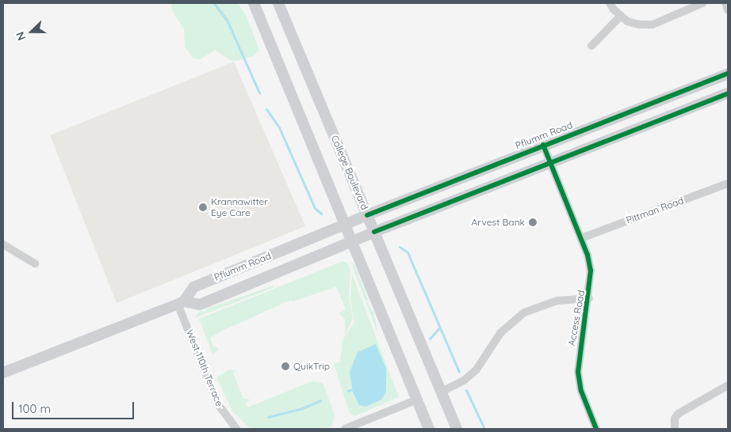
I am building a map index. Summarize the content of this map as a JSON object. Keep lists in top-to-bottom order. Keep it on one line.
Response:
{"streets":{"main road":["Pflumm Road","College Boulevard"],"street":["Pittman Road","Access Road","West 110th Terrace"]},"crossings":[["Pflumm Road","College Boulevard"],["Pflumm Road","Access Road"],["Pflumm Road","West 110th Terrace"],["College Boulevard","Access Road"],["Pittman Road","Access Road"]],"places":["Krannawitter Eye Care","Arvest Bank","QuikTrip"],"scale_bar":"100 m","north":"left"}
